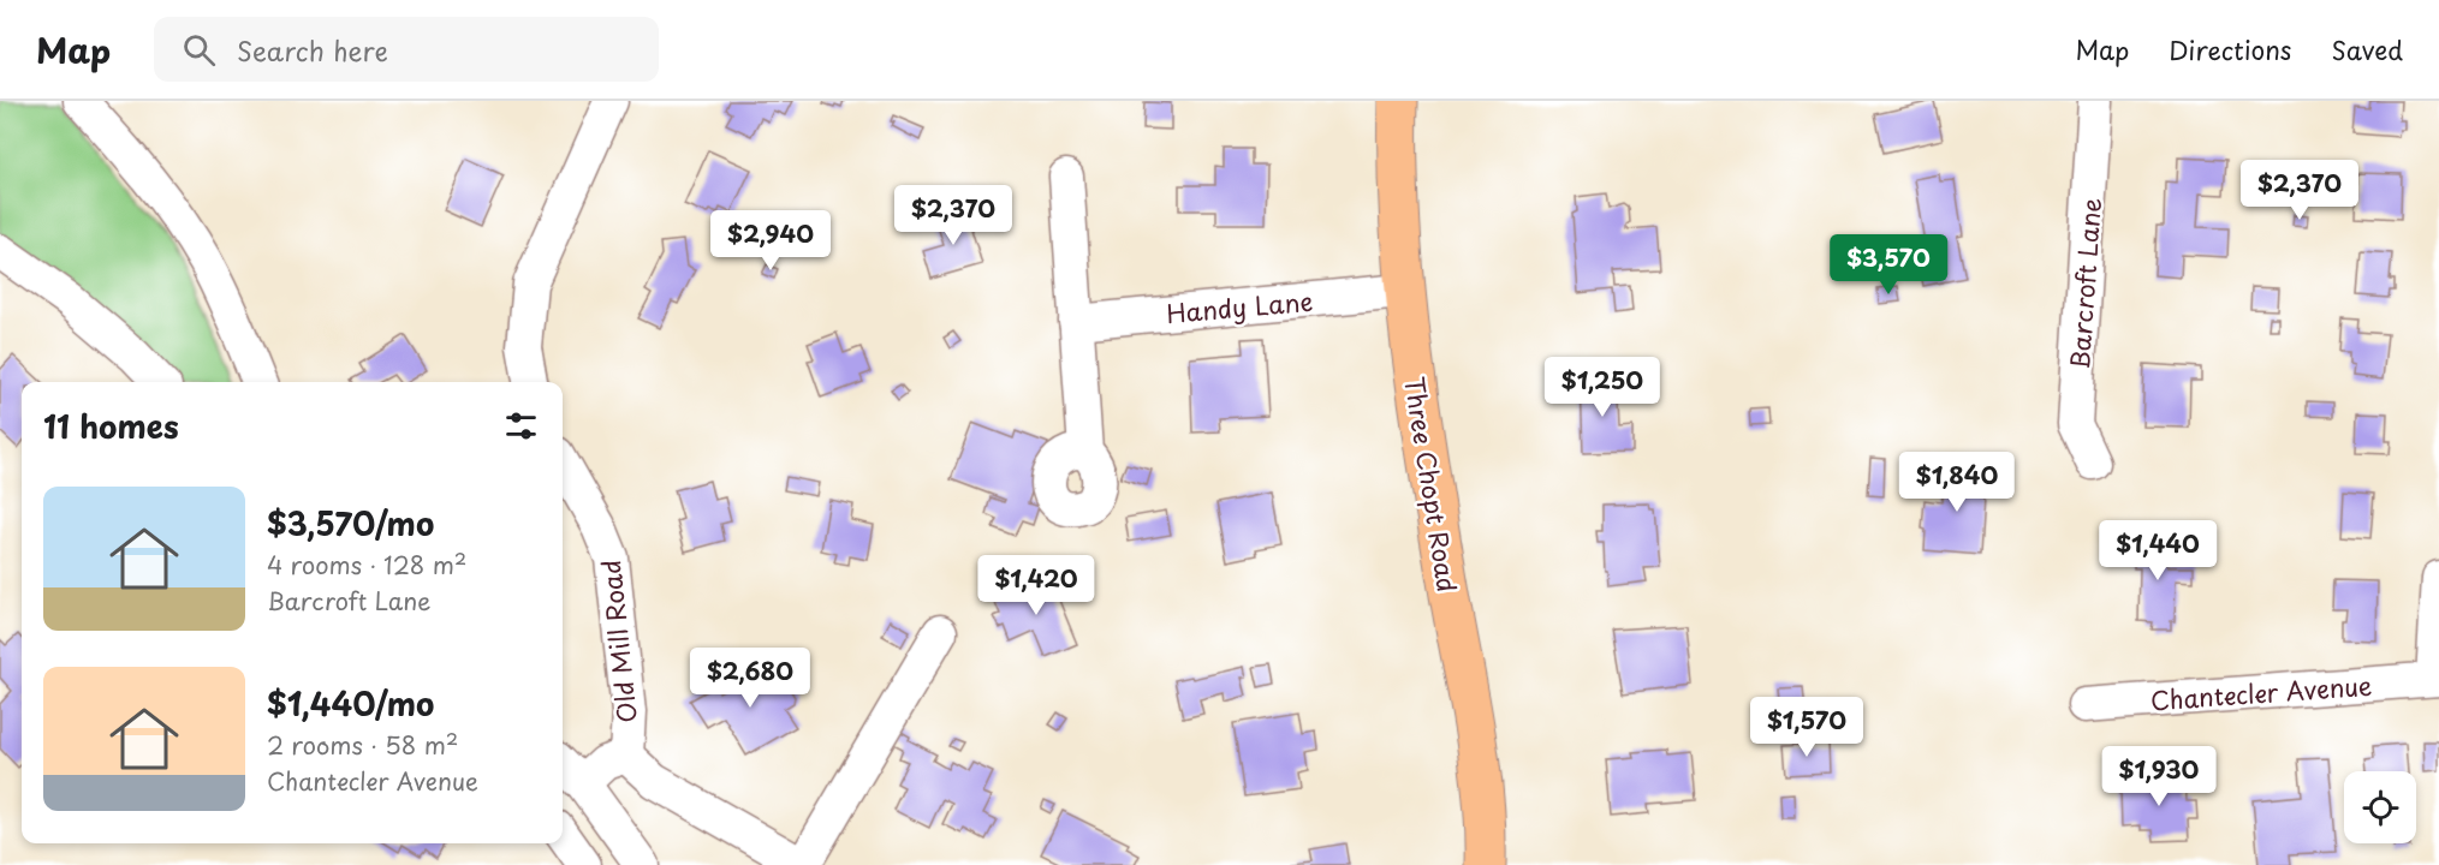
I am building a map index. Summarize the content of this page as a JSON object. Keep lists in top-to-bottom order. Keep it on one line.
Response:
{"streets":{"main road":["Three Chopt Road"],"street":["Barcroft Lane","Handy Lane","Old Mill Road","Chantecler Avenue"]},"crossings":[["Handy Lane","Three Chopt Road"]],"page":{"header":"Map","search":"Search here","nav":["Map","Directions","Saved"],"price":["$2,370","$2,370","$2,940","$3,570","$1,250","$1,840","$1,440","$1,420","$2,680","$1,570","$1,930"],"heading":"11 homes","list":[{"name":"$3,570/mo","note":"4 rooms · 128 m² · Barcroft Lane"},{"name":"$1,440/mo","note":"2 rooms · 58 m² · Chantecler Avenue"}]}}
